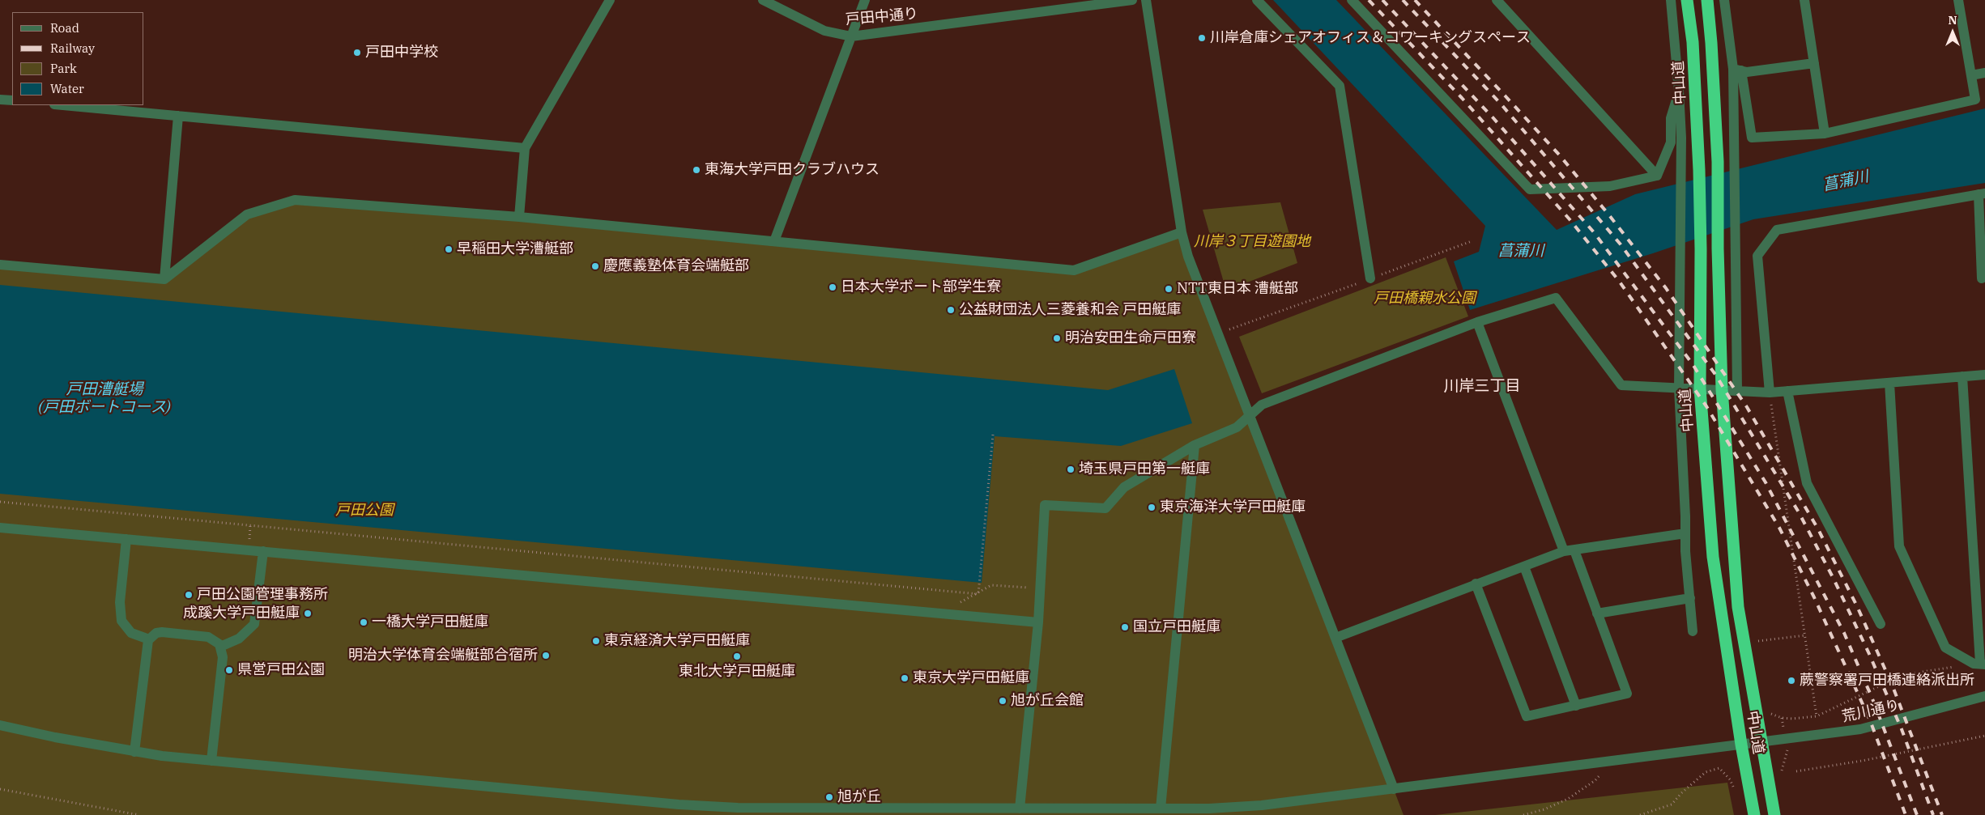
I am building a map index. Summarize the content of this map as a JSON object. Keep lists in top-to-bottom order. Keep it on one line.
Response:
{"streets":{"highway":["中山道"],"street":["戸田中通り","荒川通り"]},"crossings":[["中山道","荒川通り"]],"districts":["川岸三丁目"],"water":["菖蒲川","戸田漕艇場 (戸田ボートコース)"],"parks":["川岸３丁目遊園地","戸田橋親水公園","戸田公園"],"places":["川岸倉庫シェアオフィス＆コワーキングスペース","戸田中学校","東海大学戸田クラブハウス","早稲田大学漕艇部","慶應義塾体育会端艇部","日本大学ボート部学生寮","NTT東日本 漕艇部","公益財団法人三菱養和会 戸田艇庫","明治安田生命戸田寮","埼玉県戸田第一艇庫","東京海洋大学戸田艇庫","戸田公園管理事務所","成蹊大学戸田艇庫","一橋大学戸田艇庫","国立戸田艇庫","東京経済大学戸田艇庫","明治大学体育会端艇部合宿所","東北大学戸田艇庫","県営戸田公園","東京大学戸田艇庫","蕨警察署戸田橋連絡派出所","旭が丘会館","旭が丘"],"legend":["Road","Railway","Park","Water"],"north":"top"}
